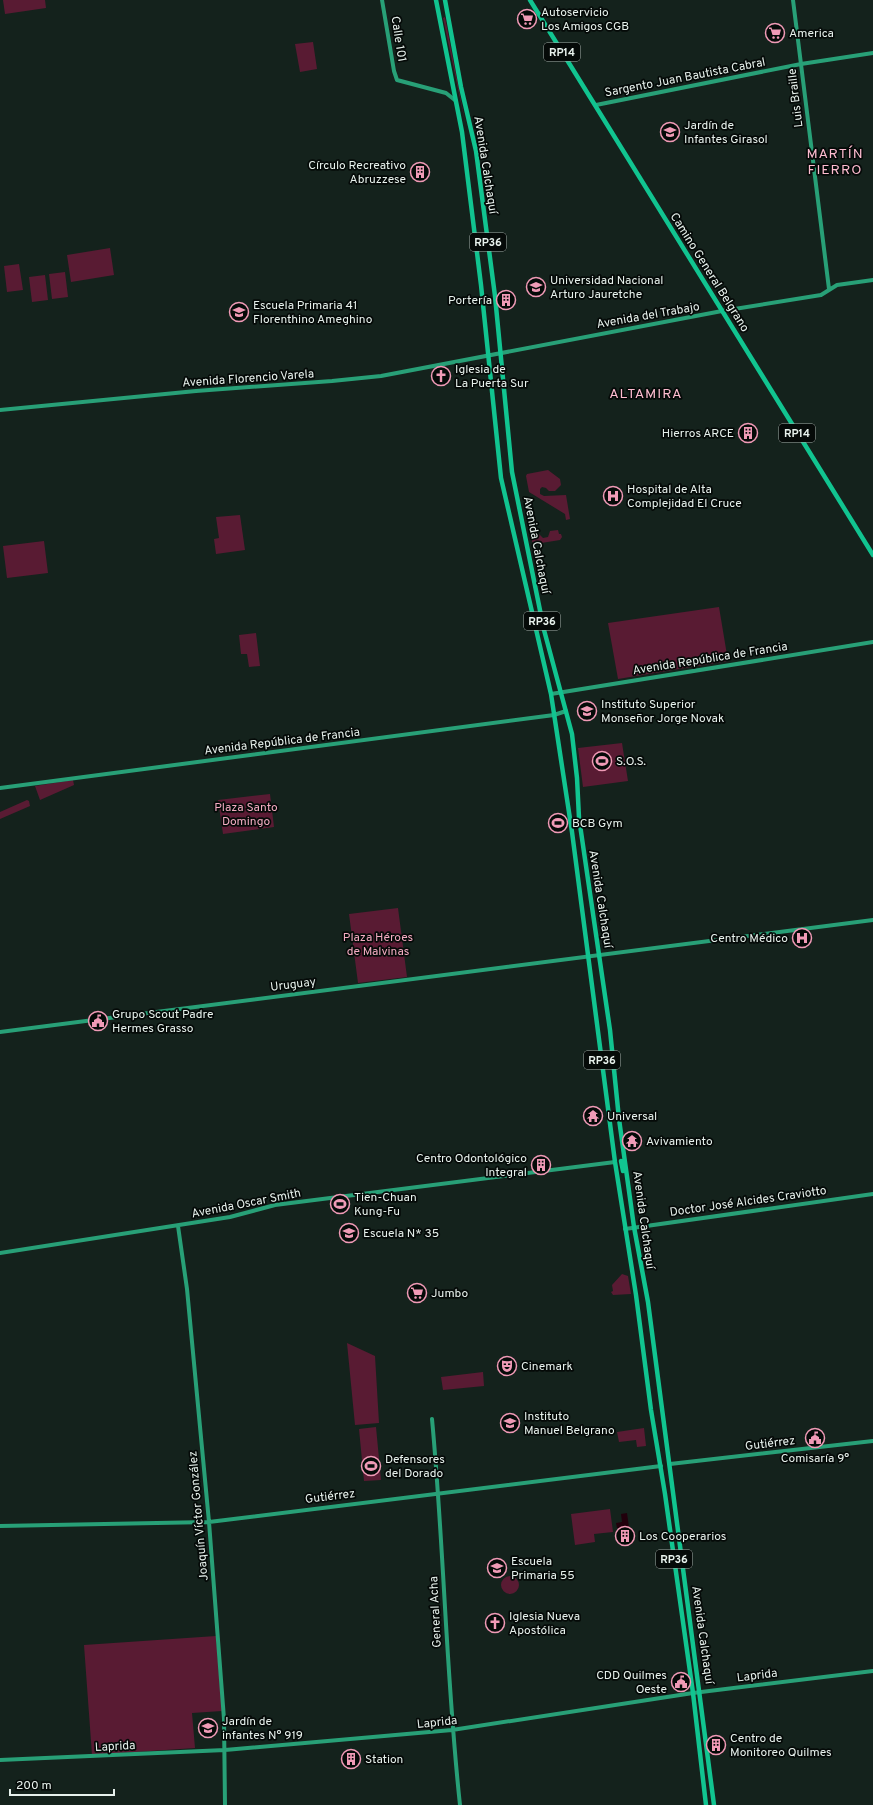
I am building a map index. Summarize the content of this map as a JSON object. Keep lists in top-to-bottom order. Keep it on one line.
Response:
{"streets":{"main road":["RP14","Avenida Calchaquí","RP36","Camino General Belgrano"],"street":["Calle 101","Sargento Juan Bautista Cabral","Luis Braille","Avenida del Trabajo","Avenida Florencio Varela","Avenida República de Francia","Uruguay","Doctor José Alcides Craviotto","Avenida Oscar Smith","Gutiérrez","Joaquín Víctor González","General Acha","Laprida"]},"crossings":[["Calle 101","Avenida Calchaquí"],["Sargento Juan Bautista Cabral","Luis Braille"],["Sargento Juan Bautista Cabral","Camino General Belgrano"],["Luis Braille","Avenida del Trabajo"],["Avenida Calchaquí","Avenida del Trabajo"],["Avenida Calchaquí","Avenida Florencio Varela"],["Avenida Calchaquí","Avenida República de Francia"],["Avenida Calchaquí","Uruguay"],["Avenida Calchaquí","Doctor José Alcides Craviotto"],["Avenida Calchaquí","Avenida Oscar Smith"],["Avenida Calchaquí","Gutiérrez"],["Avenida Calchaquí","Laprida"],["Camino General Belgrano","Avenida del Trabajo"],["Avenida del Trabajo","Avenida Florencio Varela"],["Avenida Oscar Smith","Joaquín Víctor González"],["Gutiérrez","Joaquín Víctor González"],["Gutiérrez","General Acha"],["Joaquín Víctor González","Laprida"],["General Acha","Laprida"]],"districts":["MARTÍN FIERRO","ALTAMIRA"],"parks":["Plaza Santo Domingo","Plaza Héroes de Malvinas"],"places":{"supermarket":["Autoservicio Los Amigos CGB","America","Jumbo"],"school or university":["Jardín de Infantes Girasol","Universidad Nacional Arturo Jauretche","Escuela Primaria 41 Florenthino Ameghino","Instituto Superior Monseñor Jorge Novak","Escuela N* 35","Instituto Manuel Belgrano","Escuela Primaria 55","Jardín de infantes N° 919"],"building":["Círculo Recreativo Abruzzese","Portería","Hierros ARCE","Centro Odontológico Integral","Los Cooperarios","Centro de Monitoreo Quilmes","Station"],"church":["Iglesia de La Puerta Sur","Iglesia Nueva Apostólica"],"hospital":["Hospital de Alta Complejidad El Cruce","Centro Médico"],"sports":["S.O.S.","BCB Gym","Tien-Chuan Kung-Fu","Defensores del Dorado"],"public building":["Grupo Scout Padre Hermes Grasso","Comisaría 9°","CDD Quilmes Oeste"],"temple":["Universal","Avivamiento"],"theatre":["Cinemark"]},"scale_bar":"200 m"}
